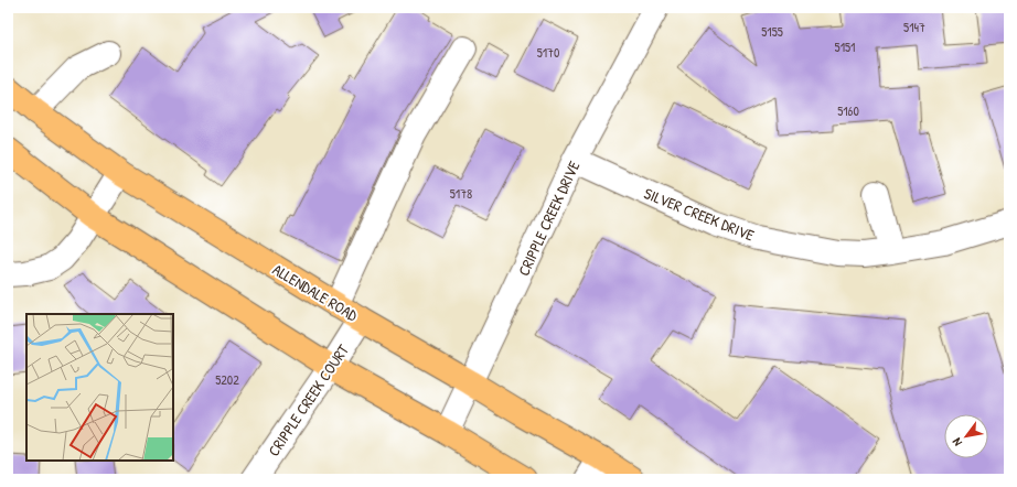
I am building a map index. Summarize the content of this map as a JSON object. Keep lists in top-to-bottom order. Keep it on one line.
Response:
{"streets":{"main road":["ALLENDALE ROAD"],"street":["SILVER CREEK DRIVE","CRIPPLE CREEK DRIVE","CRIPPLE CREEK COURT"]},"crossings":[["SILVER CREEK DRIVE","CRIPPLE CREEK DRIVE"],["CRIPPLE CREEK DRIVE","ALLENDALE ROAD"],["ALLENDALE ROAD","CRIPPLE CREEK COURT"]],"house_numbers":["5147","5155","5151","5170","5160","5178","5202"],"north":"bottom left"}
